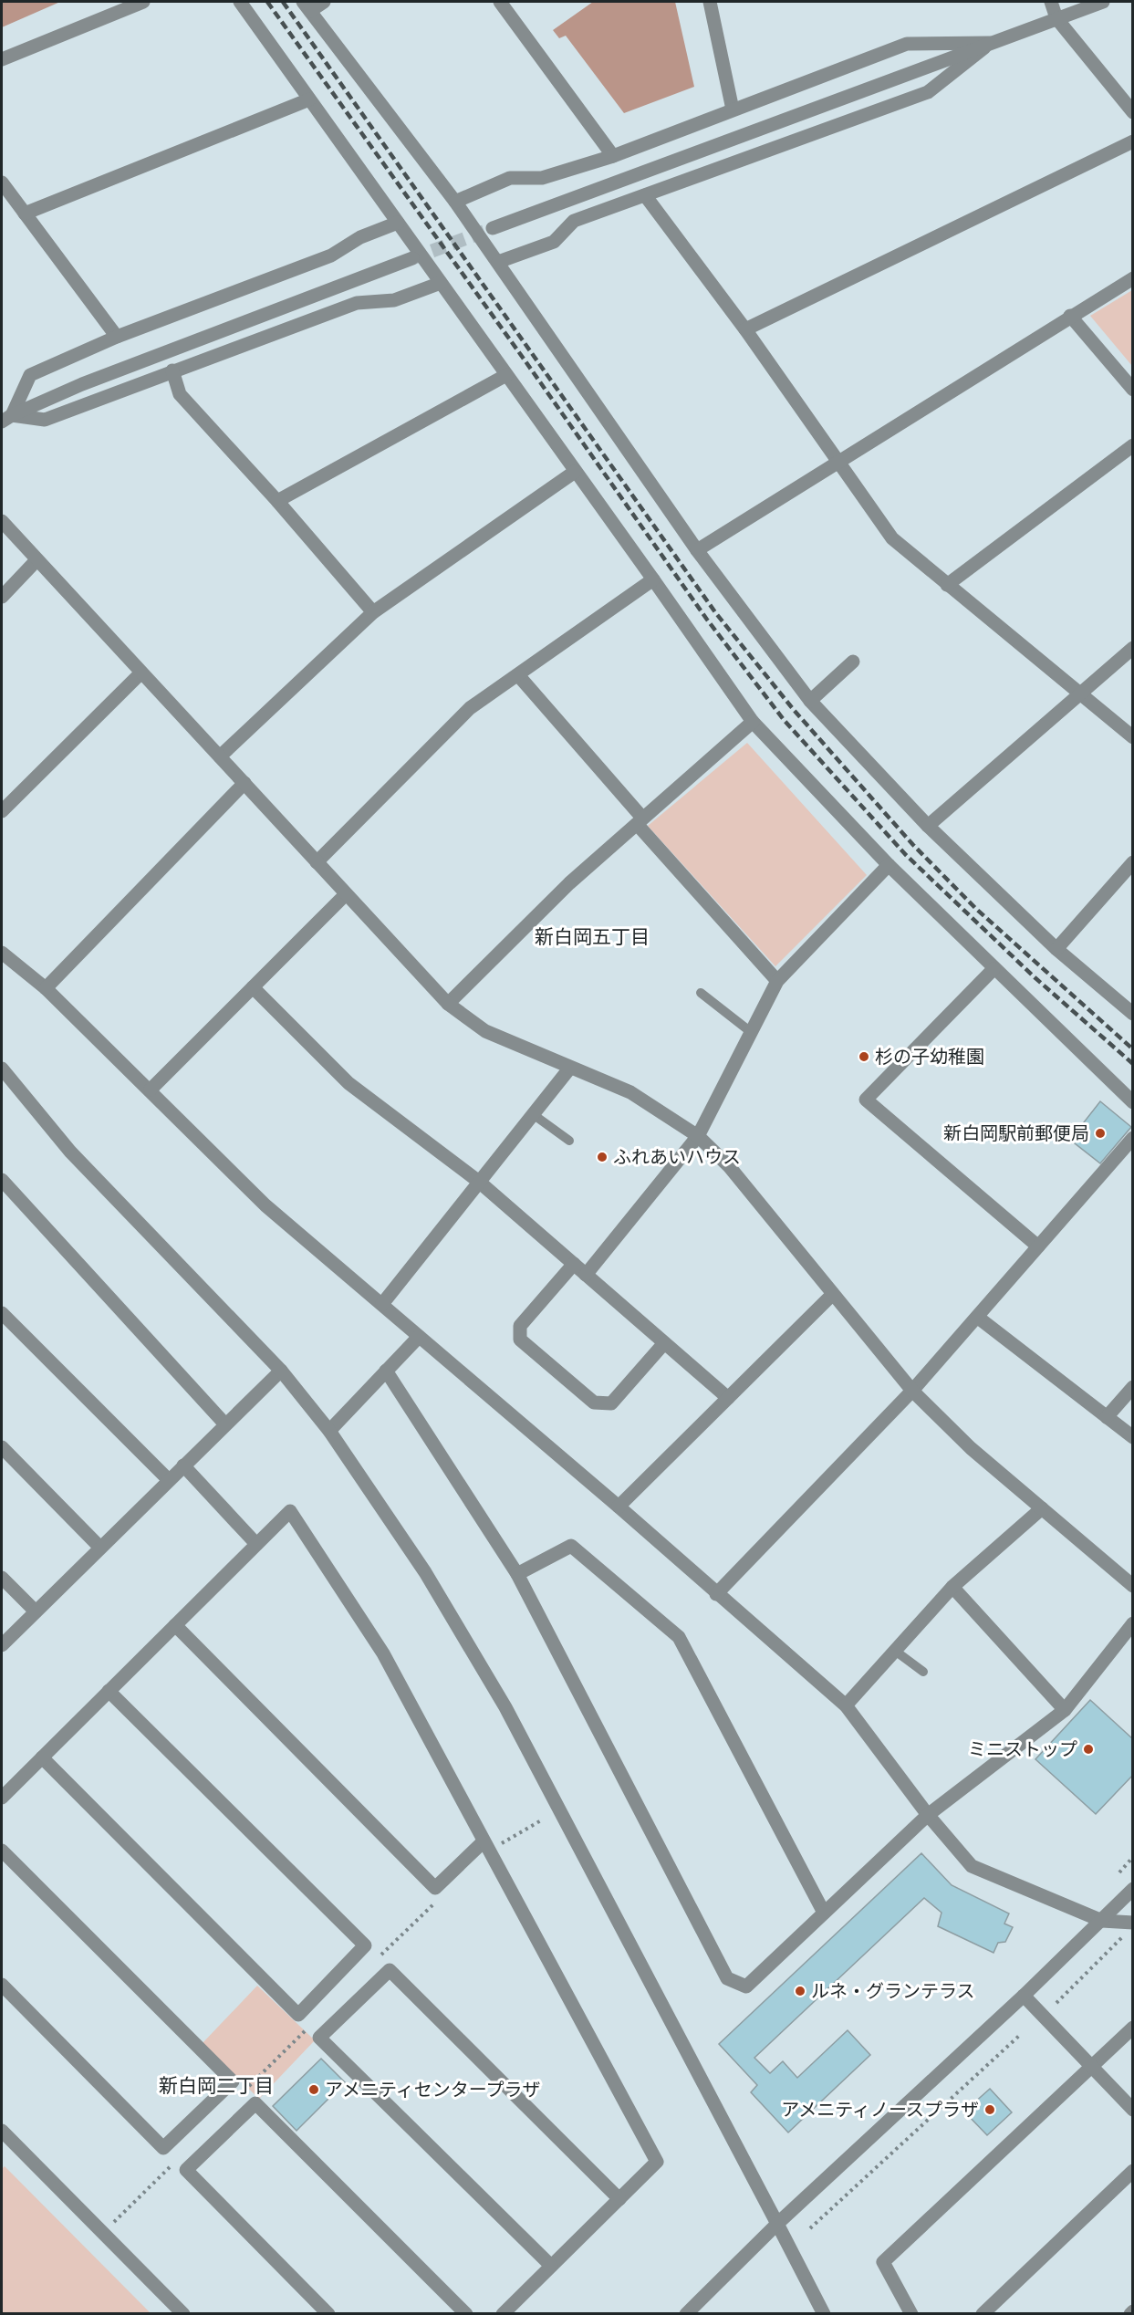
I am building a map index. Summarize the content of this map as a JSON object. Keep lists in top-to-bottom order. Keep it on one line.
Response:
{"districts":["新白岡五丁目","新白岡二丁目"],"places":["杉の子幼稚園","新白岡駅前郵便局","ふれあいハウス","ミニストップ","ルネ・グランテラス","アメニティセンタープラザ","アメニティノースプラザ"]}
